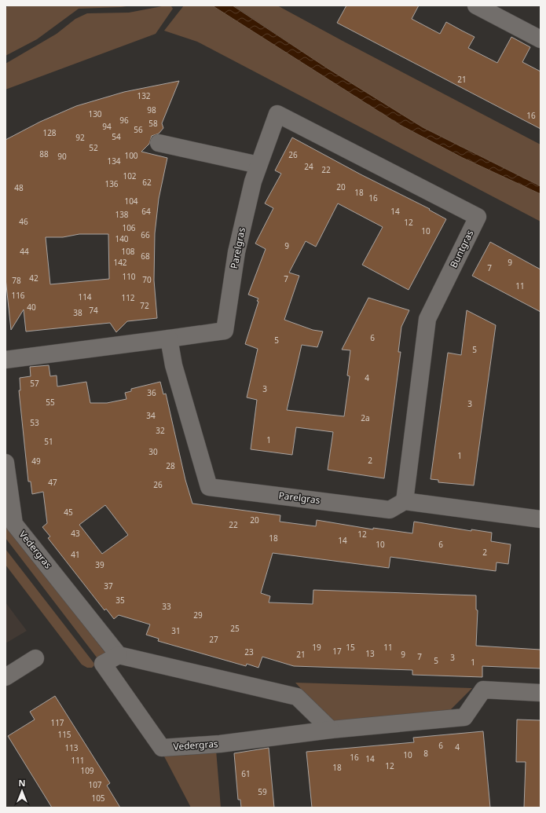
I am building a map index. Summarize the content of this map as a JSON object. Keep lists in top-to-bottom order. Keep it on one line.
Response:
{"streets":{"street":["Parelgras","Buntgras","Vedergras"]},"crossings":[["Parelgras","Buntgras"]],"house_numbers":["21","132","98","130","16","96","58","94","56","128","54","92","52","88","26","100","90","134","24","22","102","62","136","20","48","18","16","104","64","14","138","46","12","106","10","66","140","9","44","108","68","142","9","7","110","42","7","70","78","11","116","114","112","72","40","74","38","6","5","5","4","57","3","36","55","3","34","2a","53","32","1","51","30","1","2","49","28","47","26","45","20","22","43","12","18","14","10","6","2","41","39","37","35","33","29","25","31","27","19","15","11","17","23","13","21","9","7","3","5","1","117","115","6","4","113","8","10","16","14","111","12","18","109","61","107","59","105"],"north":"top"}
